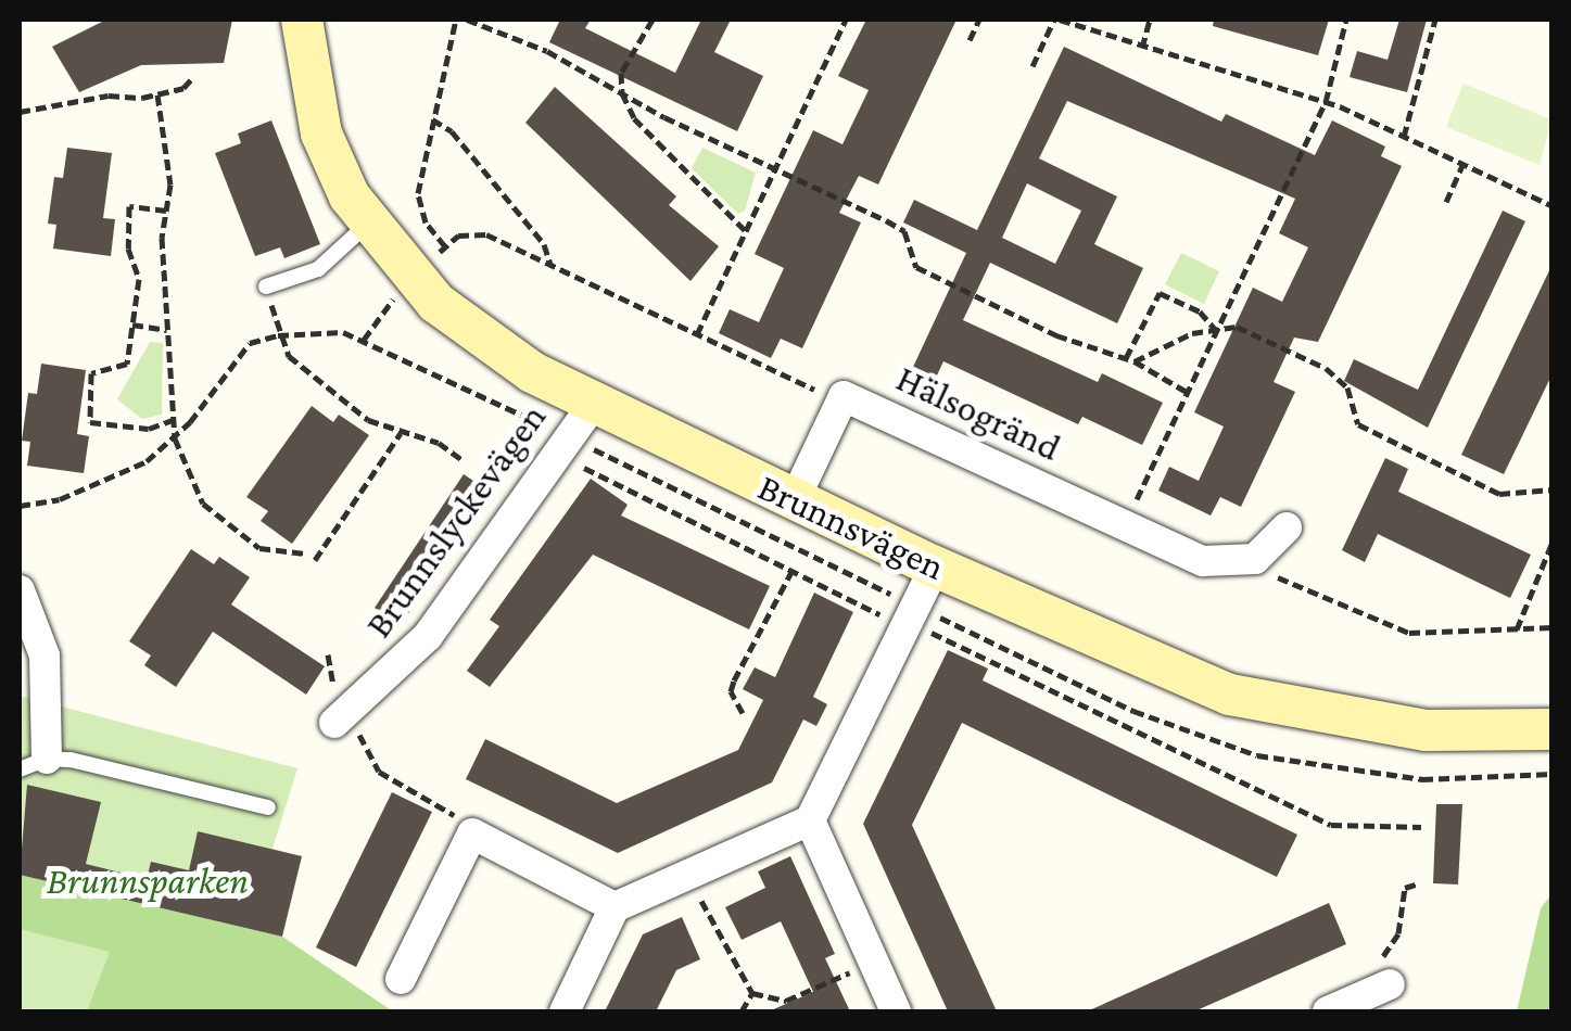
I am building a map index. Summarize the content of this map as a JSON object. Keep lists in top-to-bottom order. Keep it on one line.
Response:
{"streets":{"street":["Hälsogränd","Brunnslyckevägen","Brunnsvägen"]},"crossings":[["Hälsogränd","Brunnsvägen"],["Brunnslyckevägen","Brunnsvägen"]],"parks":["Brunnsparken"]}
